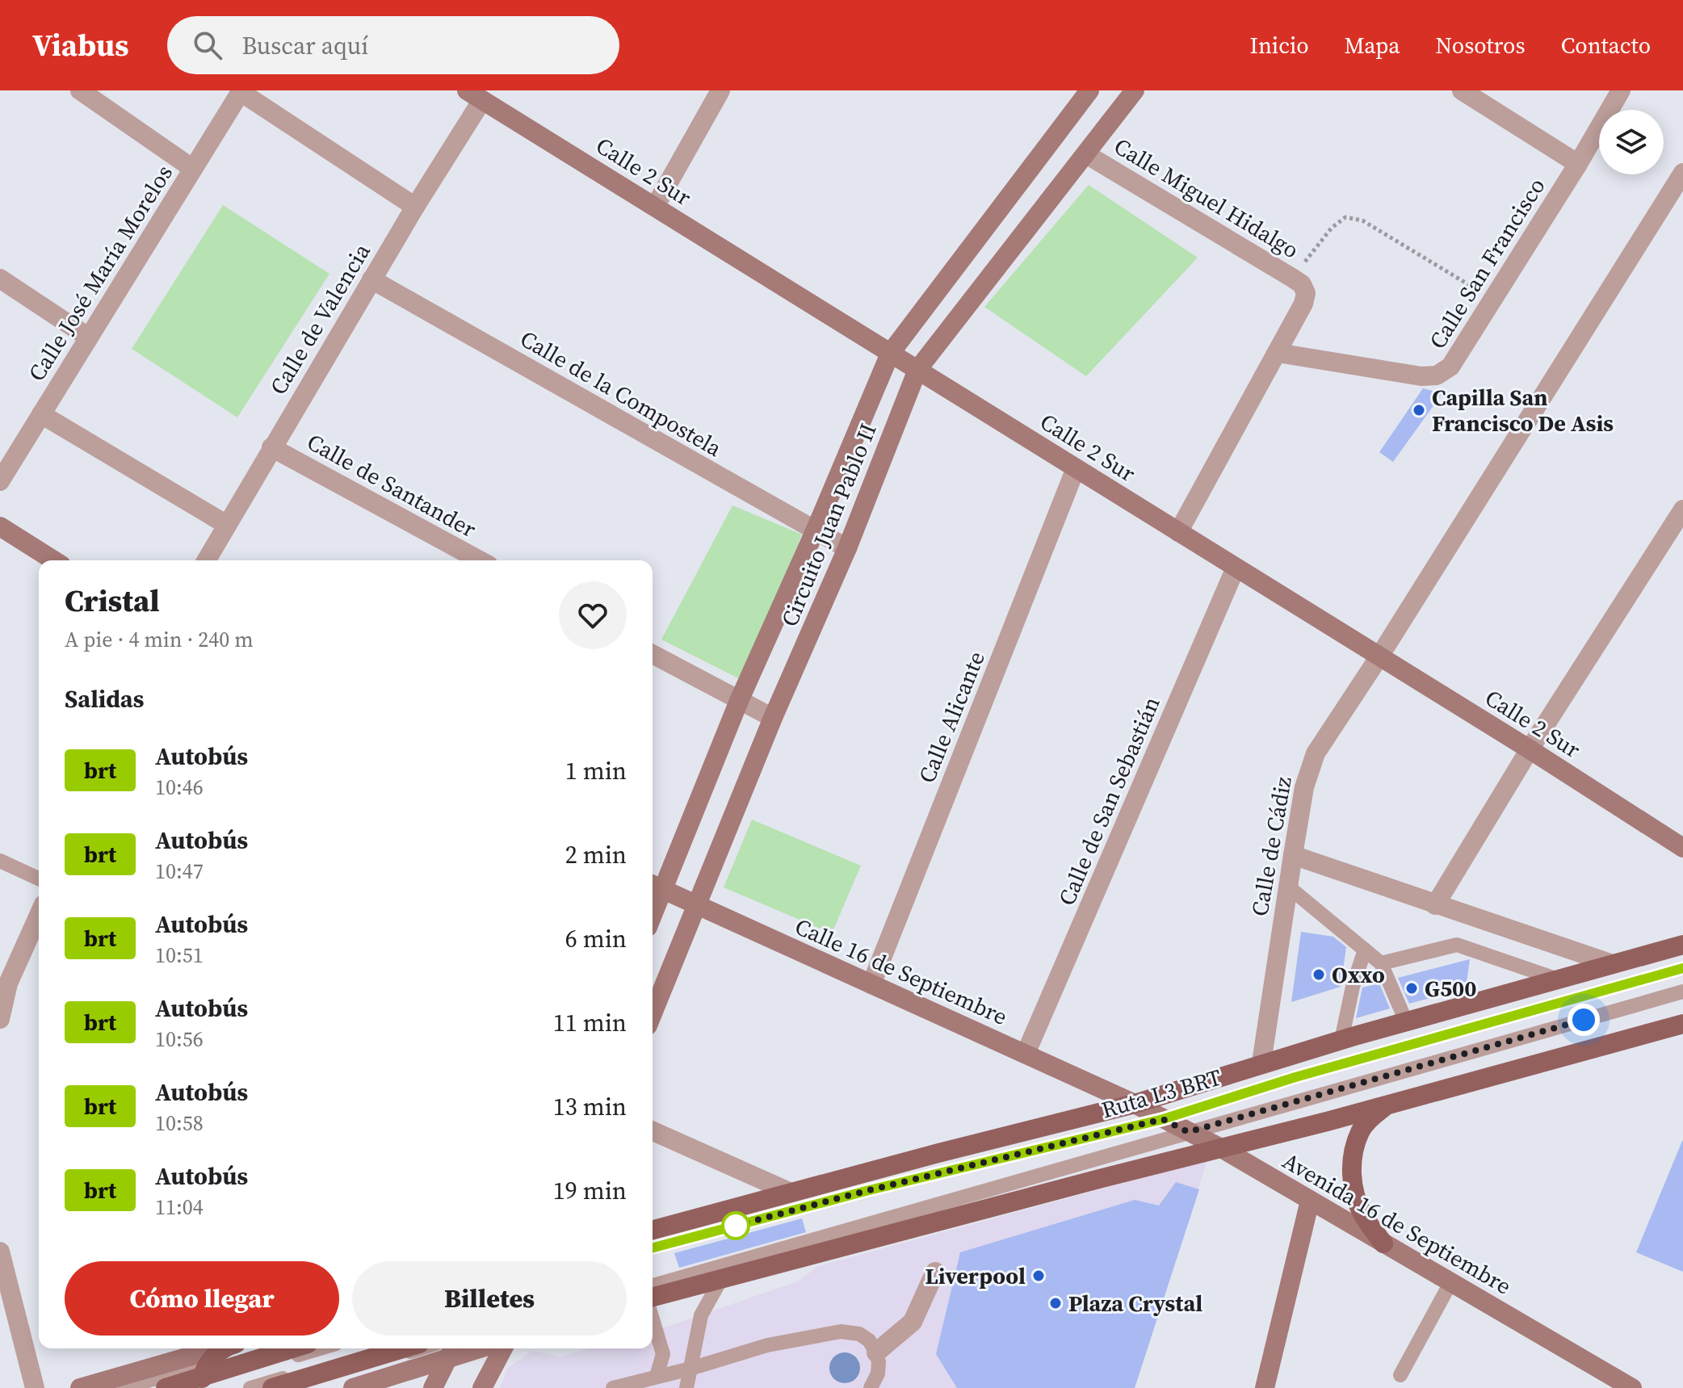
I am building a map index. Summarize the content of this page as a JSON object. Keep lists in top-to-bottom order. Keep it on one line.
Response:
{"streets":{"main road":["Calle 2 Sur","Circuito Juan Pablo II","Calle 16 de Septiembre","Avenida 16 de Septiembre"],"street":["Calle Miguel Hidalgo","Calle San Francisco","Calle José María Morelos","Calle de Valencia","Calle de la Compostela","Calle de Santander","Calle Alicante","Calle de San Sebastián","Calle de Cádiz"],"lane":["Ruta L3 BRT"]},"crossings":[["Calle 2 Sur","Calle de Valencia"],["Calle 2 Sur","Circuito Juan Pablo II"],["Calle 2 Sur","Calle Alicante"],["Calle 2 Sur","Calle de San Sebastián"],["Calle 2 Sur","Calle de Cádiz"],["Calle Miguel Hidalgo","Calle San Francisco"],["Calle Miguel Hidalgo","Circuito Juan Pablo II"],["Calle de Valencia","Calle de la Compostela"],["Calle de Valencia","Calle de Santander"],["Calle de la Compostela","Circuito Juan Pablo II"],["Circuito Juan Pablo II","Calle 16 de Septiembre"],["Calle Alicante","Calle 16 de Septiembre"],["Calle de San Sebastián","Calle 16 de Septiembre"],["Calle 16 de Septiembre","Avenida 16 de Septiembre"],["Ruta L3 BRT","Avenida 16 de Septiembre"]],"places":["Capilla San Francisco De Asis","Oxxo","G500","Liverpool","Plaza Crystal"],"lines":["bus line brt"],"page":{"header":"Viabus","search":"Buscar aquí","nav":["Inicio","Mapa","Nosotros","Contacto"],"heading":[["Cristal","A pie · 4 min · 240 m"],"Salidas"],"list":[{"mark":"brt","name":"Autobús","note":"10:46","value":"1 min"},{"mark":"brt","name":"Autobús","note":"10:47","value":"2 min"},{"mark":"brt","name":"Autobús","note":"10:51","value":"6 min"},{"mark":"brt","name":"Autobús","note":"10:56","value":"11 min"},{"mark":"brt","name":"Autobús","note":"10:58","value":"13 min"},{"mark":"brt","name":"Autobús","note":"11:04","value":"19 min"}],"buttons":["Cómo llegar","Billetes"]}}
